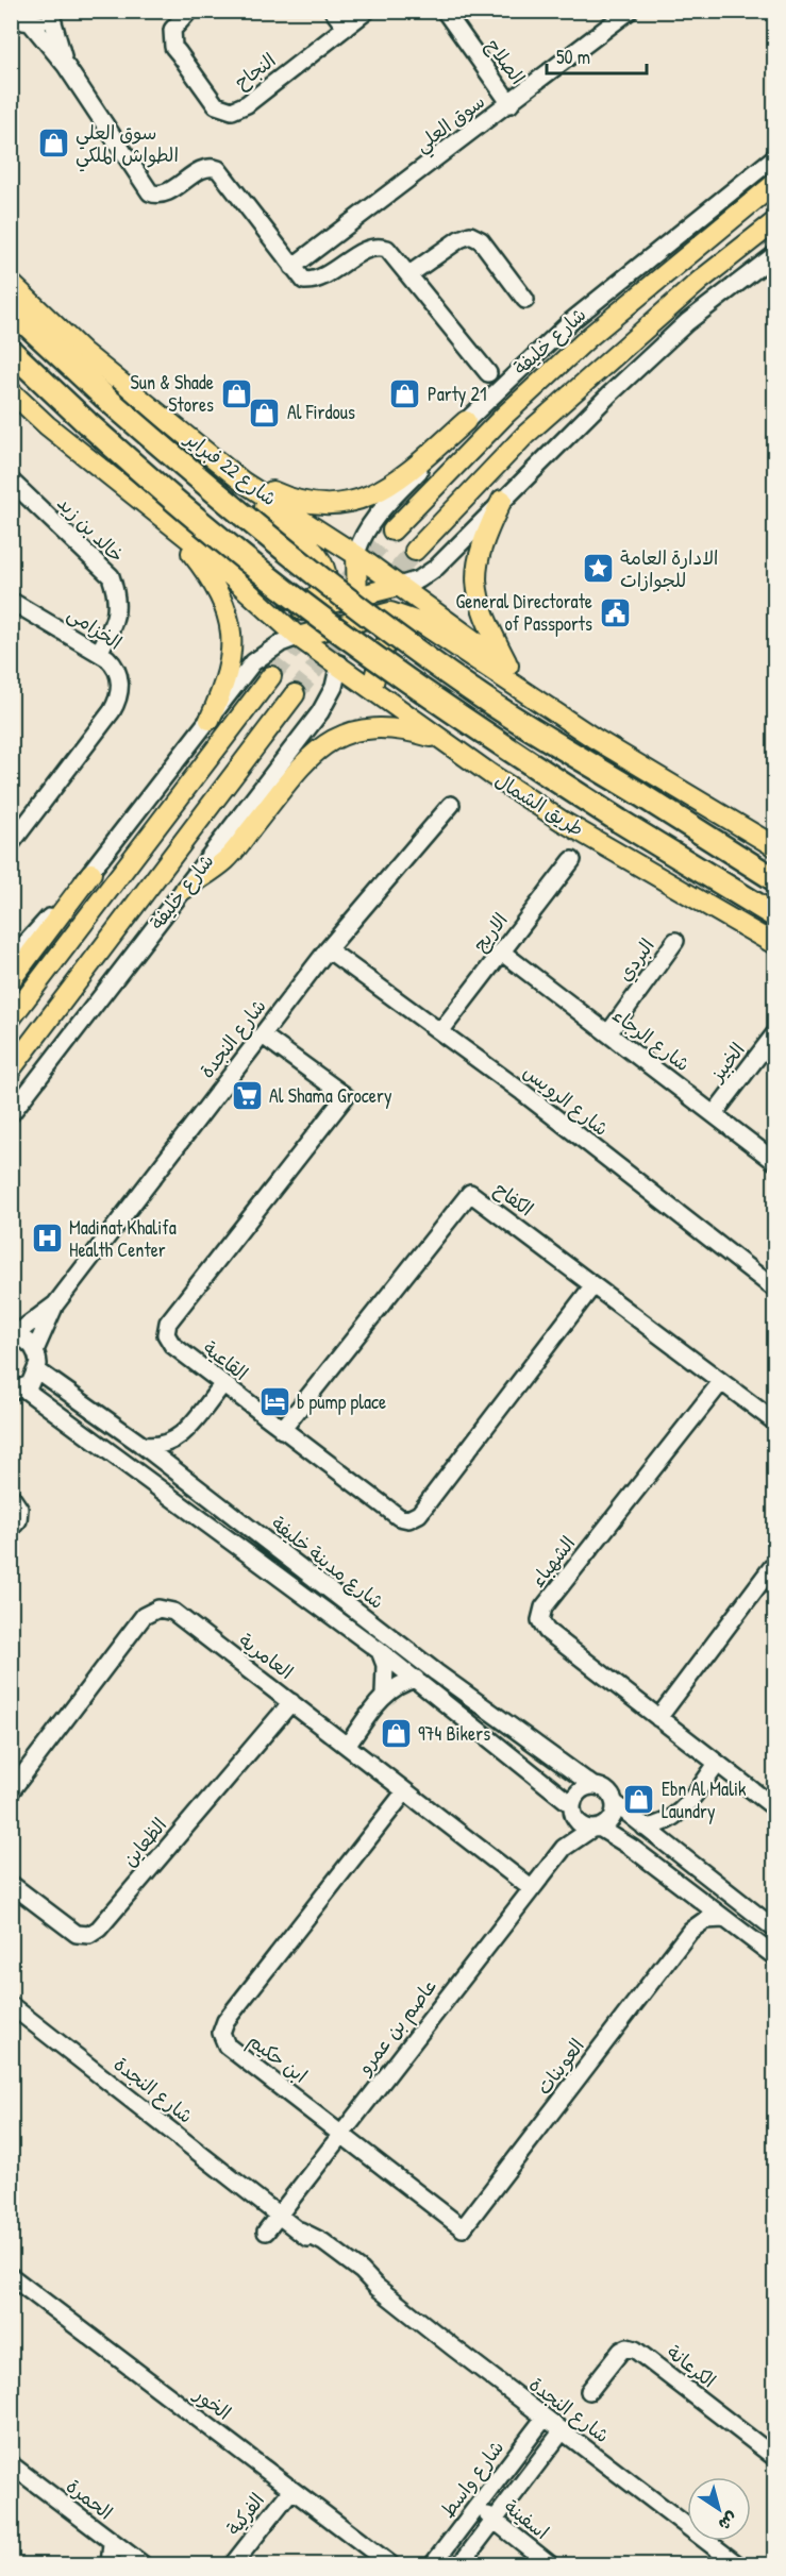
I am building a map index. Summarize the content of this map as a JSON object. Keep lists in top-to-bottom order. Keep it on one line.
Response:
{"streets":{"highway":["شارع 22 فبراير"],"main road":["شارع خليفة","طريق الشمال"],"street":["الصلاح","النجاح","سوق العلي","خالد بن زيد","الخزامى","الاريج","البردي","شارع النجدة","شارع الرجاء","الخبيز","شارع الرويس","الكفاح","القاعية","الشهباء","شارع مدينة خليفة","العامرية","الظعاين","عاصم بن عمرو","ابن حكيم","العوينات","الكرعانة","الخور","شارع واسط","الحمرة","الفركية","اسفينة"]},"crossings":[["الصلاح","سوق العلي"],["شارع خليفة","شارع 22 فبراير"],["شارع خليفة","طريق الشمال"],["خالد بن زيد","الخزامى"],["الاريج","شارع الرجاء"],["الاريج","شارع الرويس"],["البردي","شارع الرجاء"],["شارع النجدة","شارع الرويس"],["شارع النجدة","القاعية"],["شارع النجدة","عاصم بن عمرو"],["شارع النجدة","شارع واسط"],["شارع الرجاء","الخبيز"],["الكفاح","القاعية"],["الكفاح","الشهباء"],["شارع مدينة خليفة","عاصم بن عمرو"],["العامرية","الظعاين"],["العامرية","عاصم بن عمرو"],["العامرية","ابن حكيم"],["عاصم بن عمرو","ابن حكيم"],["ابن حكيم","العوينات"],["الخور","الفركية"],["شارع واسط","اسفينة"]],"places":{"shop":["سوق العلي الطواش الملكي","Sun & Shade Stores","Party 21","Al Firdous","974 Bikers","Ebn Al Malik Laundry"],"place":["الادارة العامة للجوازات"],"public building":["General Directorate of Passports"],"supermarket":["Al Shama Grocery"],"hospital":["Madinat Khalifa Health Center"],"hotel":["b pump place"]},"scale_bar":"50 m","north":"bottom right"}
